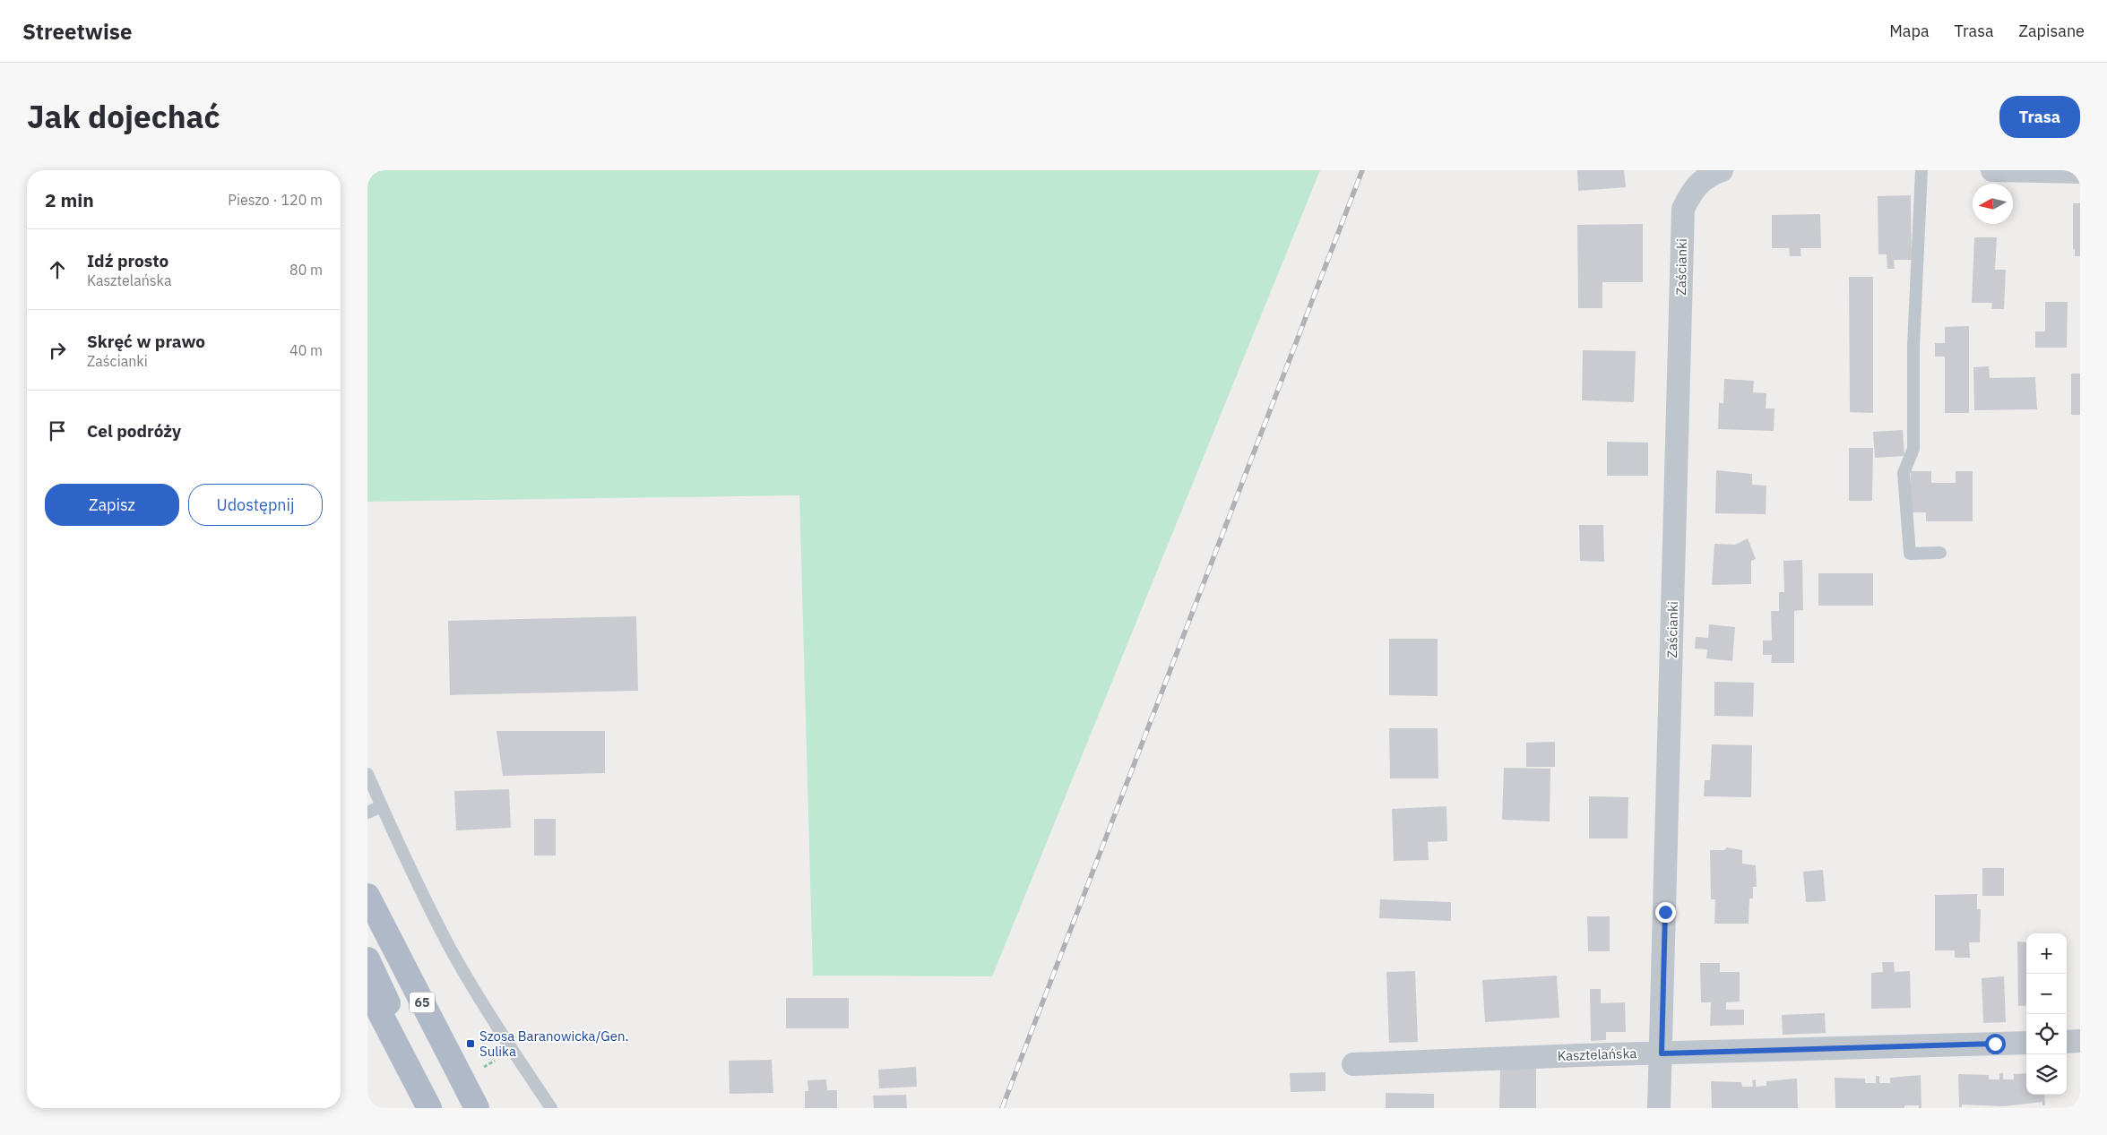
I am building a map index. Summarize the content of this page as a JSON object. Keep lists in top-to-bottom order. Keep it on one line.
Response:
{"streets":{"main road":["65"],"street":["Zaścianki","Kasztelańska"]},"crossings":[["Zaścianki","Kasztelańska"]],"places":{"transit":["Szosa Baranowicka/Gen. Sulika"]},"north":"left","page":{"header":"Streetwise","nav":["Mapa","Trasa","Zapisane"],"title":"Jak dojechać","buttons":["Trasa",["Zapisz","Udostępnij"]],"heading":["2 min","Pieszo · 120 m"],"list":[["Idź prosto","Kasztelańska","80 m"],["Skręć w prawo","Zaścianki","40 m"],"Cel podróży"],"map_buttons":["+","−"]}}
